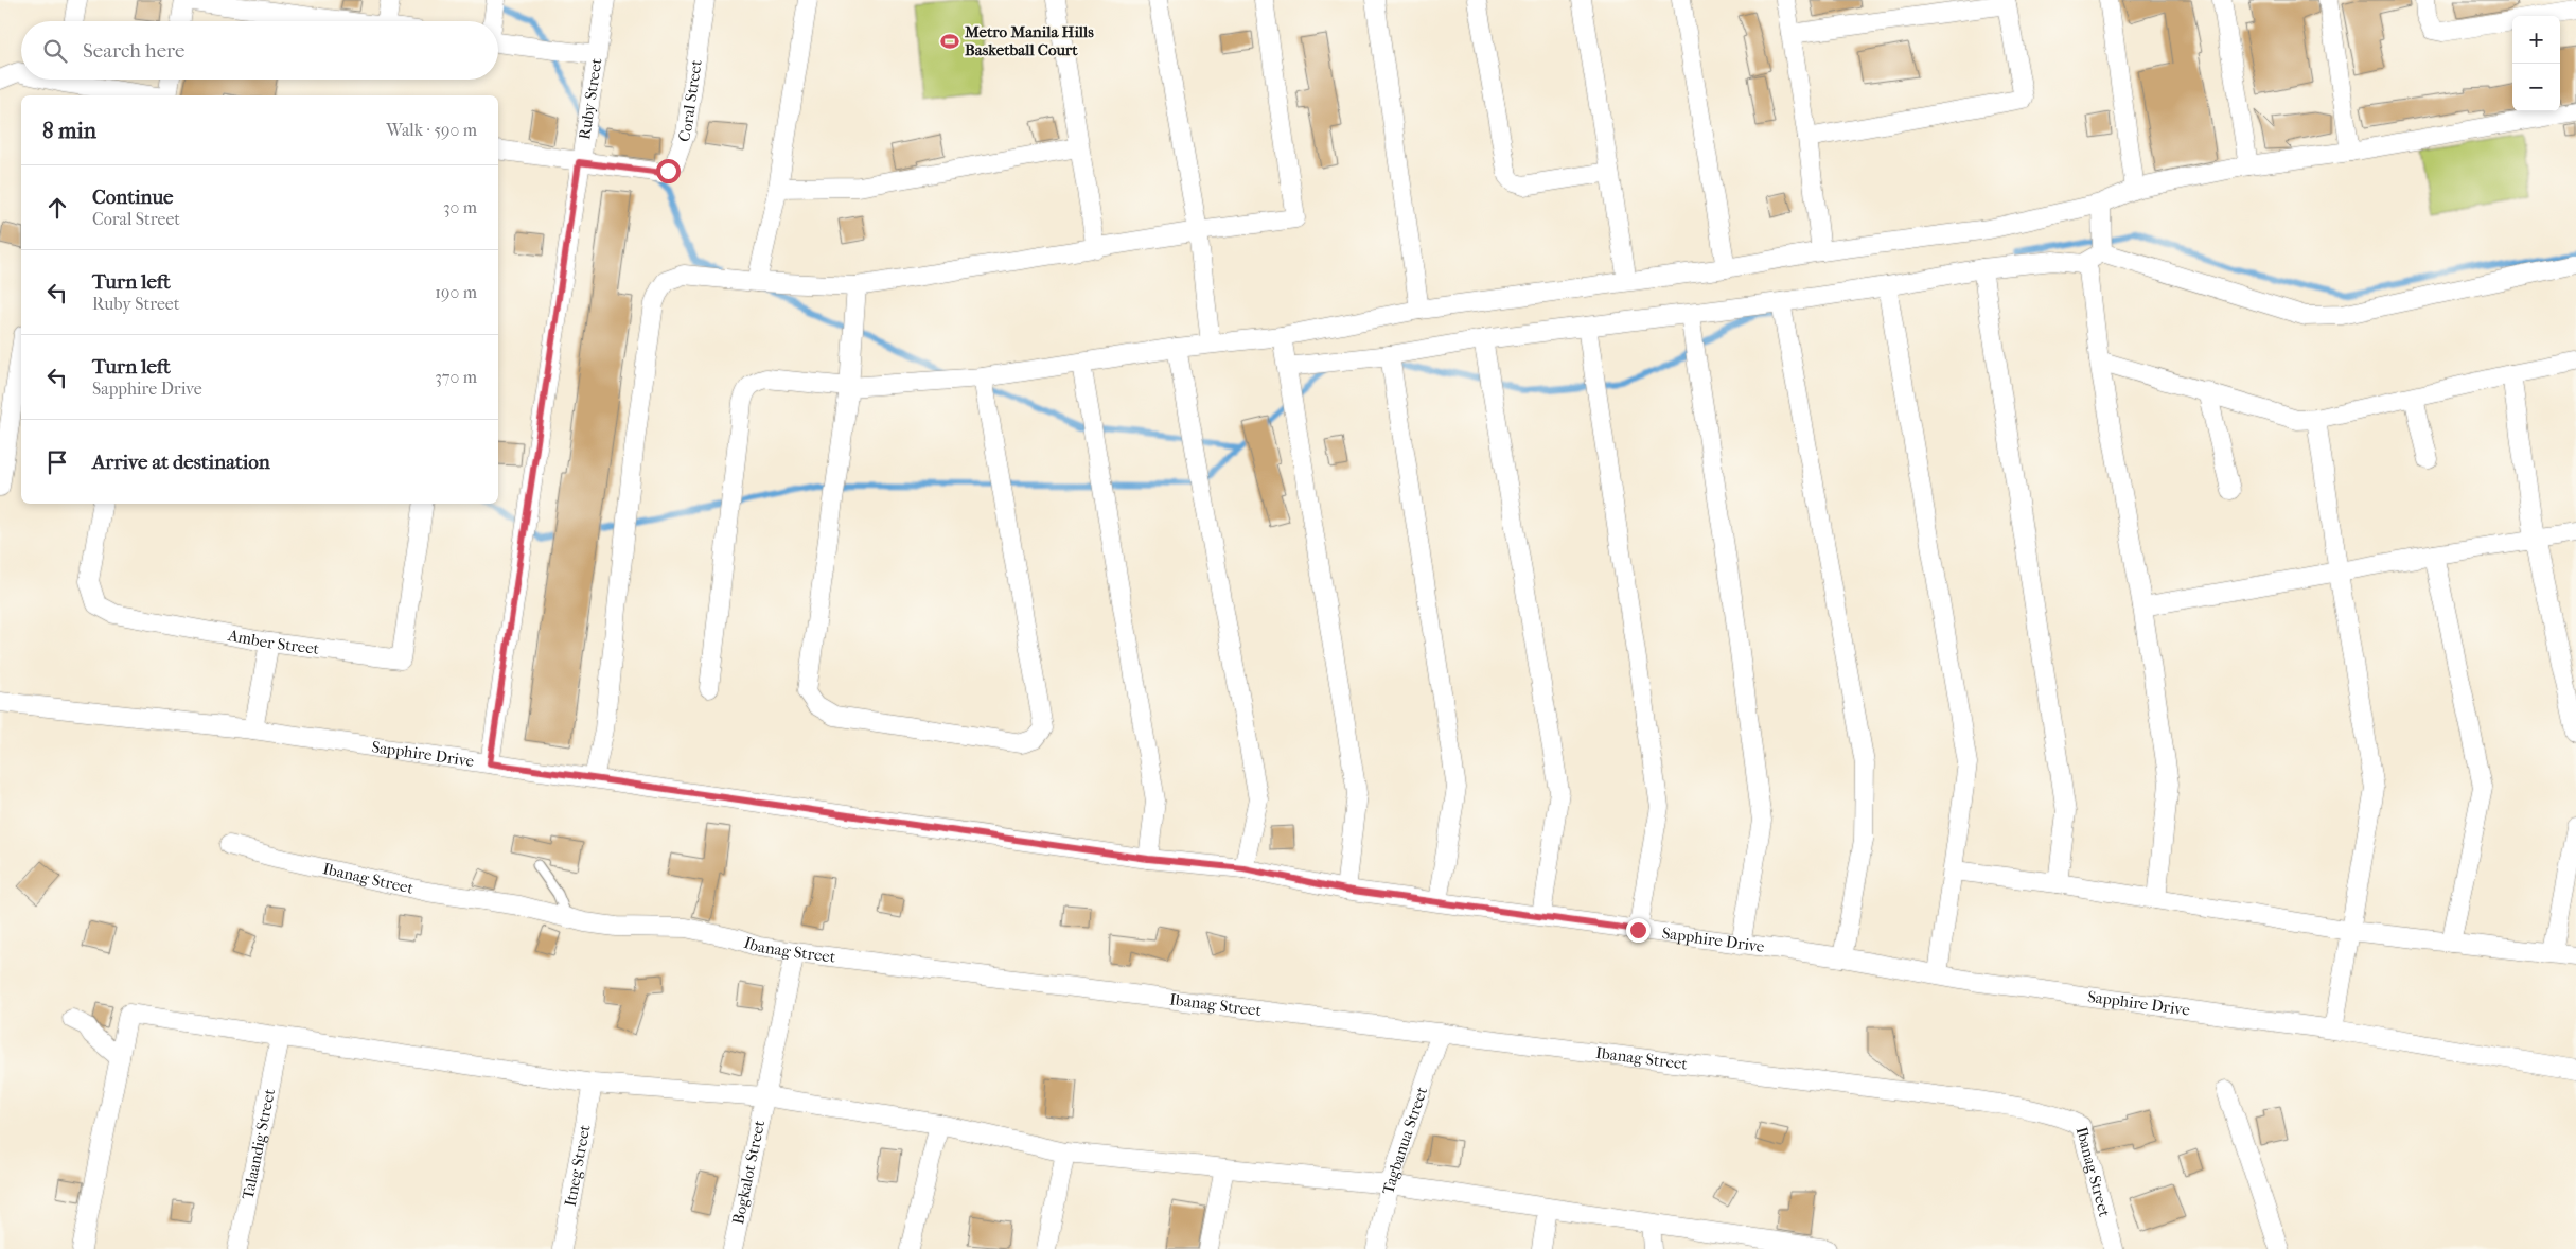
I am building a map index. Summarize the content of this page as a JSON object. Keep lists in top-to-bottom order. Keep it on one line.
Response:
{"streets":{"street":["Ruby Street","Coral Street","Amber Street","Sapphire Drive","Ibanag Street","Tagbanua Street","Talaandig Street","Itneg Street","Bogkalot Street"]},"crossings":[["Ruby Street","Coral Street"],["Ruby Street","Sapphire Drive"],["Ibanag Street","Tagbanua Street"],["Ibanag Street","Bogkalot Street"]],"places":{"sports":["Metro Manila Hills Basketball Court"]},"page":{"map_buttons":["+","−"],"search":"Search here","heading":["8 min","Walk · 590 m"],"list":[["Continue","Coral Street","30 m"],["Turn left","Ruby Street","190 m"],["Turn left","Sapphire Drive","370 m"],"Arrive at destination"]}}
